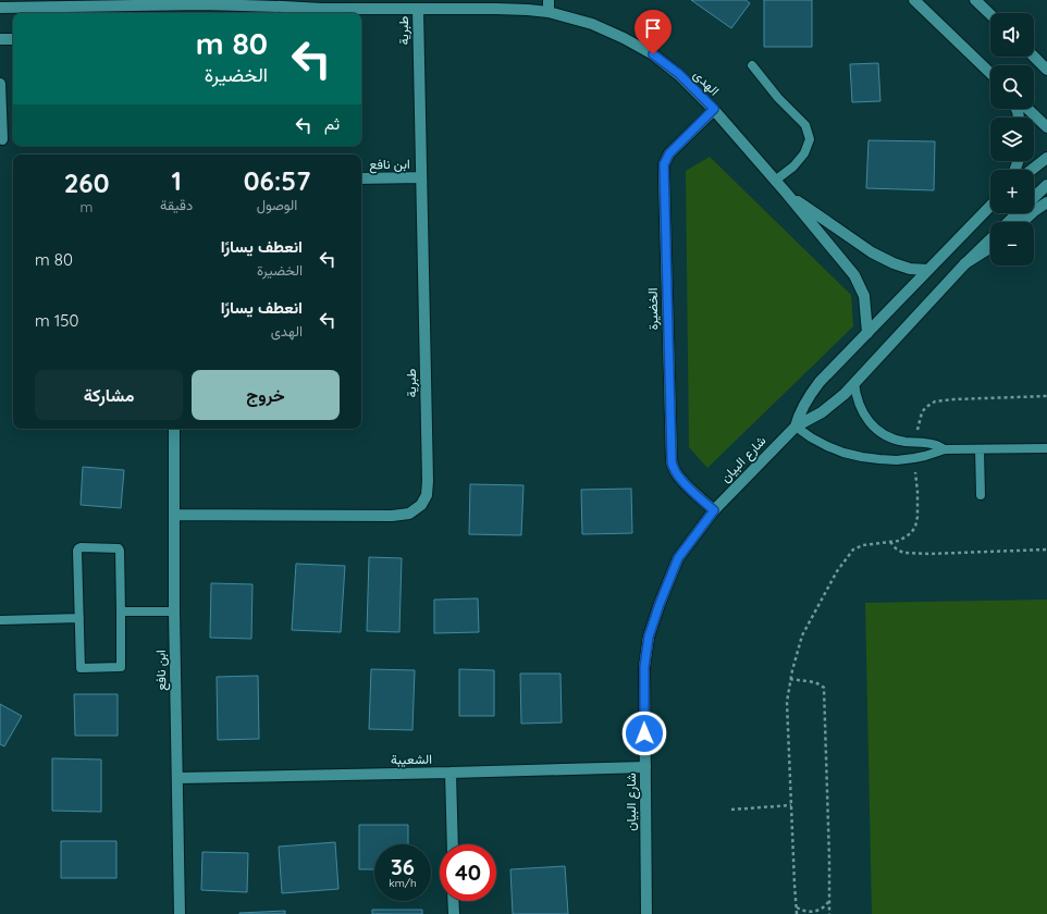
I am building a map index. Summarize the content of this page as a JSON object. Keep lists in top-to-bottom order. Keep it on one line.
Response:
{"streets":{"street":["طبرية","الهدى","ابن نافع","الخضيرة","شارع البيان","الشعيبة"]},"crossings":[["طبرية","الهدى"],["طبرية","ابن نافع"],["الهدى","الخضيرة"],["الهدى","شارع البيان"],["ابن نافع","الشعيبة"],["الخضيرة","شارع البيان"],["شارع البيان","الشعيبة"]],"page":{"map_buttons":["+","−"],"turn":["80 m","الخضيرة"],"then":"ثم","eta":["06:57","الوصول","1","دقيقة","260","m"],"list":[{"name":"انعطف يسارًا","note":"الخضيرة","value":"80 m"},{"name":"انعطف يسارًا","note":"الهدى","value":"150 m"}],"buttons":["خروج","مشاركة"],"speed":"36 km/h","limit":"40"}}
